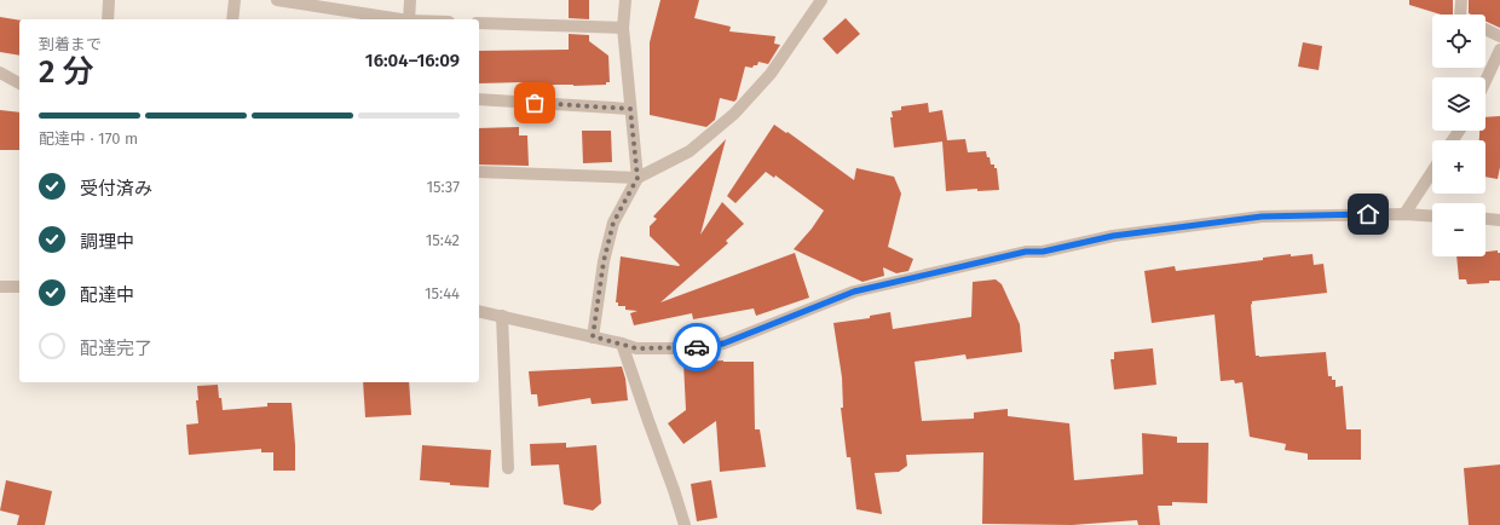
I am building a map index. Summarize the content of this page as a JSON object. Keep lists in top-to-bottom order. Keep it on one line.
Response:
{"page":{"map_buttons":["+","−"],"heading":["2 分","到着まで","16:04–16:09"],"bar":"配達中 · 170 m","list":[["受付済み","15:37"],["調理中","15:42"],["配達中","15:44"],"配達完了"]}}
